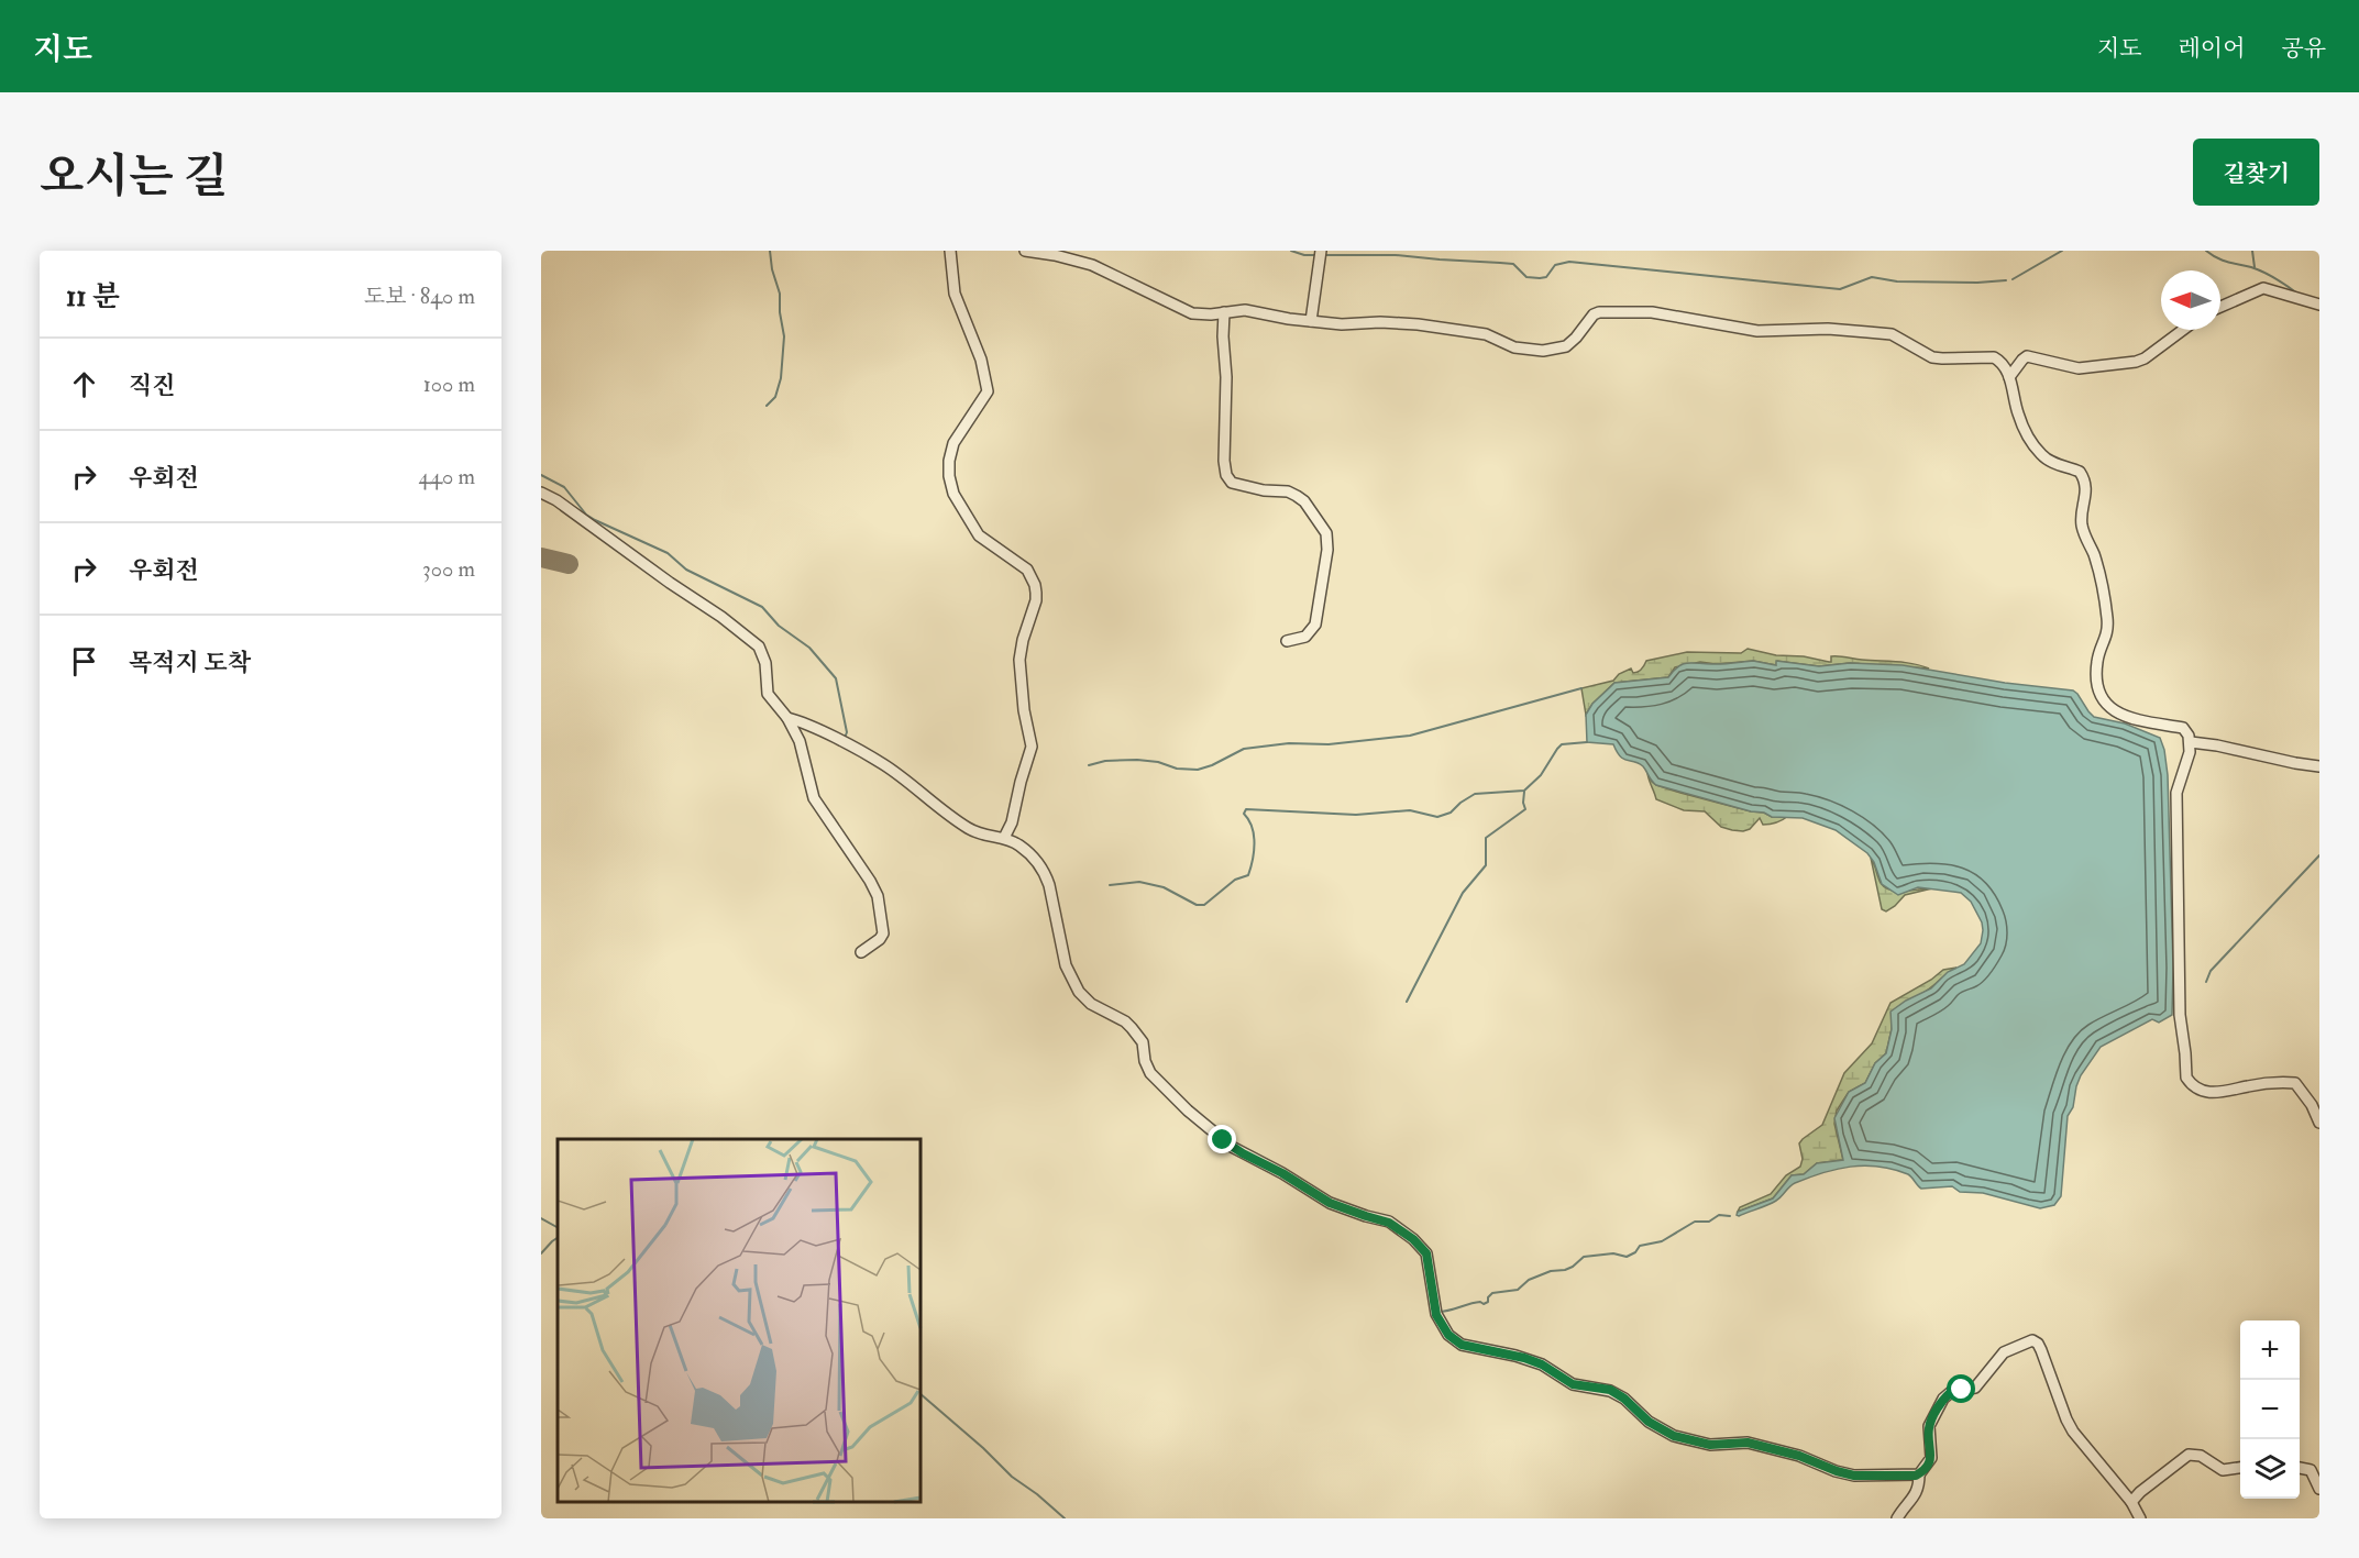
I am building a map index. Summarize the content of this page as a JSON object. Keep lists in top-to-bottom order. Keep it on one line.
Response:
{"north":"left","page":{"header":"지도","nav":["지도","레이어","공유"],"title":"오시는 길","buttons":"길찾기","heading":["11 분","도보 · 840 m"],"list":[["직진","100 m"],["우회전","440 m"],["우회전","300 m"],"목적지 도착"],"map_buttons":["+","−"]}}
